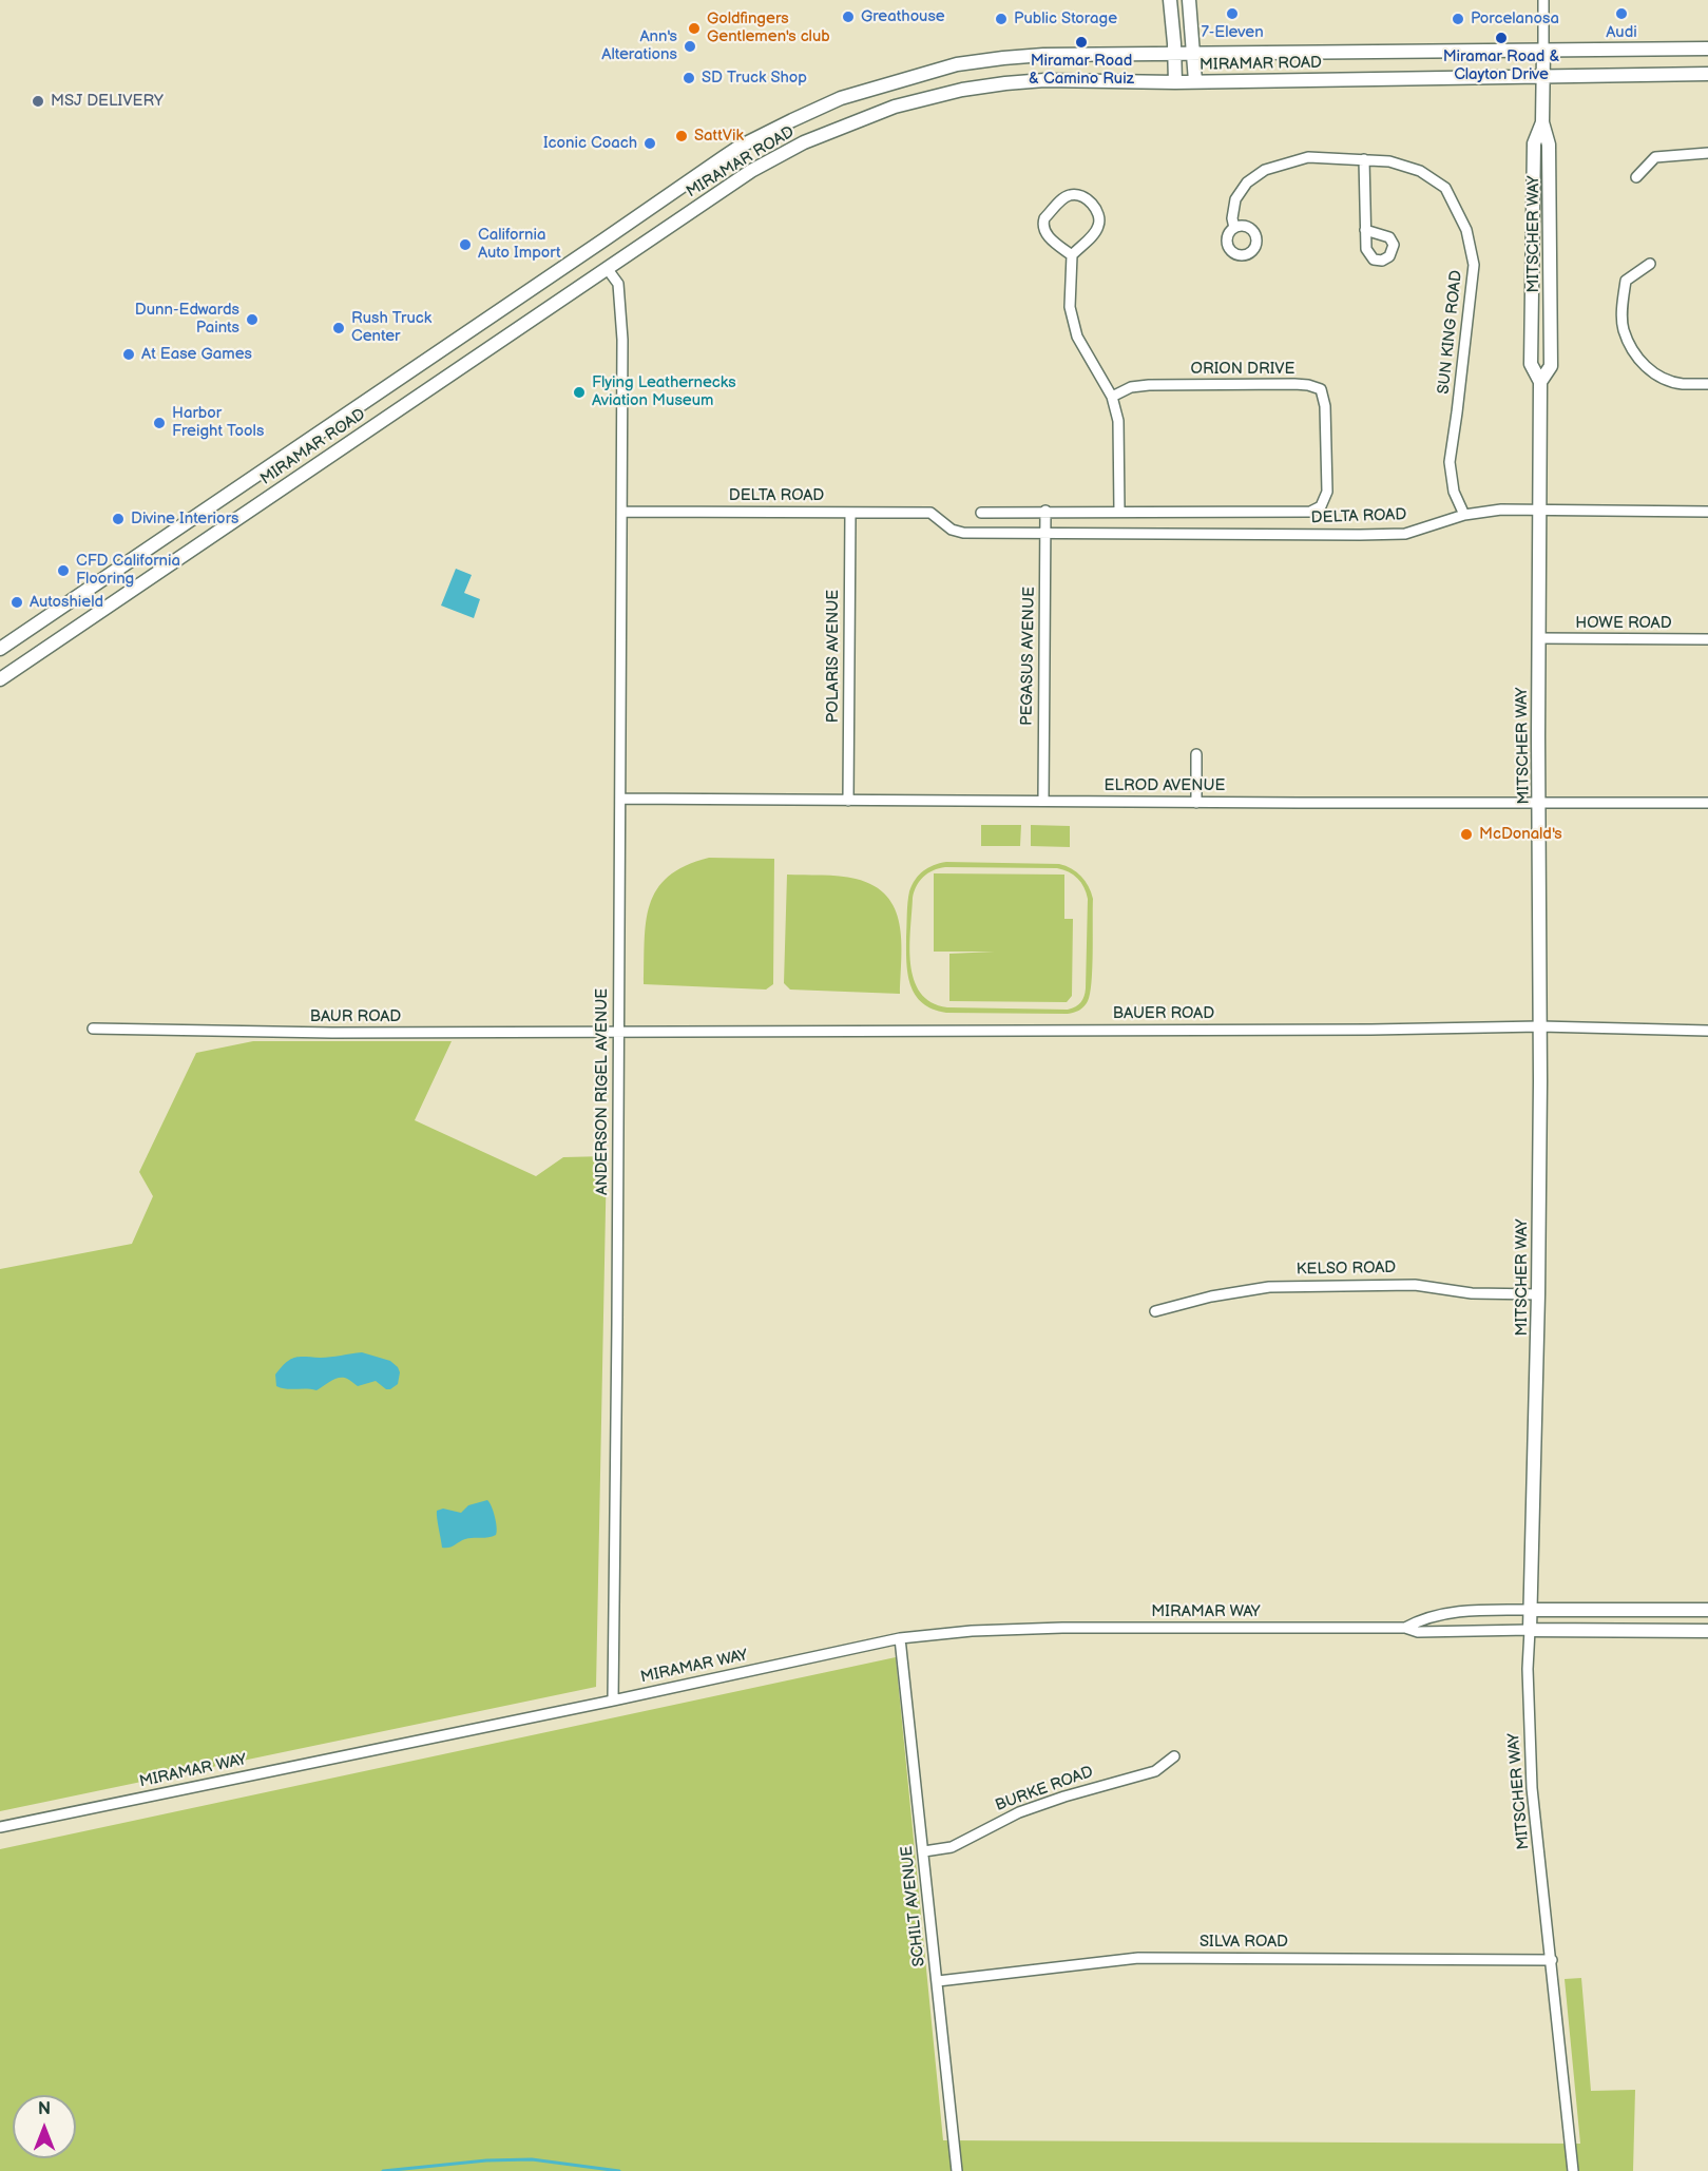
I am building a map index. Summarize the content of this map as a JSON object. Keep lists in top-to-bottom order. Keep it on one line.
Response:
{"streets":{"main road":["MIRAMAR ROAD","MITSCHER WAY","MIRAMAR WAY"],"street":["SUN KING ROAD","ORION DRIVE","DELTA ROAD","HOWE ROAD","POLARIS AVENUE","PEGASUS AVENUE","ELROD AVENUE","BAUER ROAD","BAUR ROAD","ANDERSON RIGEL AVENUE","KELSO ROAD","BURKE ROAD","SCHILT AVENUE","SILVA ROAD"]},"crossings":[["MIRAMAR ROAD","MITSCHER WAY"],["MIRAMAR ROAD","ANDERSON RIGEL AVENUE"],["MITSCHER WAY","DELTA ROAD"],["MITSCHER WAY","HOWE ROAD"],["MITSCHER WAY","ELROD AVENUE"],["MITSCHER WAY","BAUER ROAD"],["MITSCHER WAY","KELSO ROAD"],["MITSCHER WAY","MIRAMAR WAY"],["MITSCHER WAY","SILVA ROAD"],["SUN KING ROAD","DELTA ROAD"],["ORION DRIVE","DELTA ROAD"],["DELTA ROAD","POLARIS AVENUE"],["DELTA ROAD","PEGASUS AVENUE"],["DELTA ROAD","ANDERSON RIGEL AVENUE"],["POLARIS AVENUE","ELROD AVENUE"],["PEGASUS AVENUE","ELROD AVENUE"],["ELROD AVENUE","ANDERSON RIGEL AVENUE"],["BAUER ROAD","BAUR ROAD"],["BAUER ROAD","ANDERSON RIGEL AVENUE"],["BAUR ROAD","ANDERSON RIGEL AVENUE"],["ANDERSON RIGEL AVENUE","MIRAMAR WAY"],["MIRAMAR WAY","SCHILT AVENUE"],["BURKE ROAD","SCHILT AVENUE"],["SCHILT AVENUE","SILVA ROAD"]],"places":["7-Eleven","Audi","Greathouse","Public Storage","Porcelanosa","Goldfingers Gentlemen's club","Miramar Road & Clayton Drive","Miramar Road & Camino Ruiz","Ann's Alterations","SD Truck Shop","MSJ DELIVERY","SattVik","Iconic Coach","California Auto Import","Dunn-Edwards Paints","Rush Truck Center","At Ease Games","Flying Leathernecks Aviation Museum","Harbor Freight Tools","Divine Interiors","CFD California Flooring","Autoshield","McDonald's"],"north":"top"}
